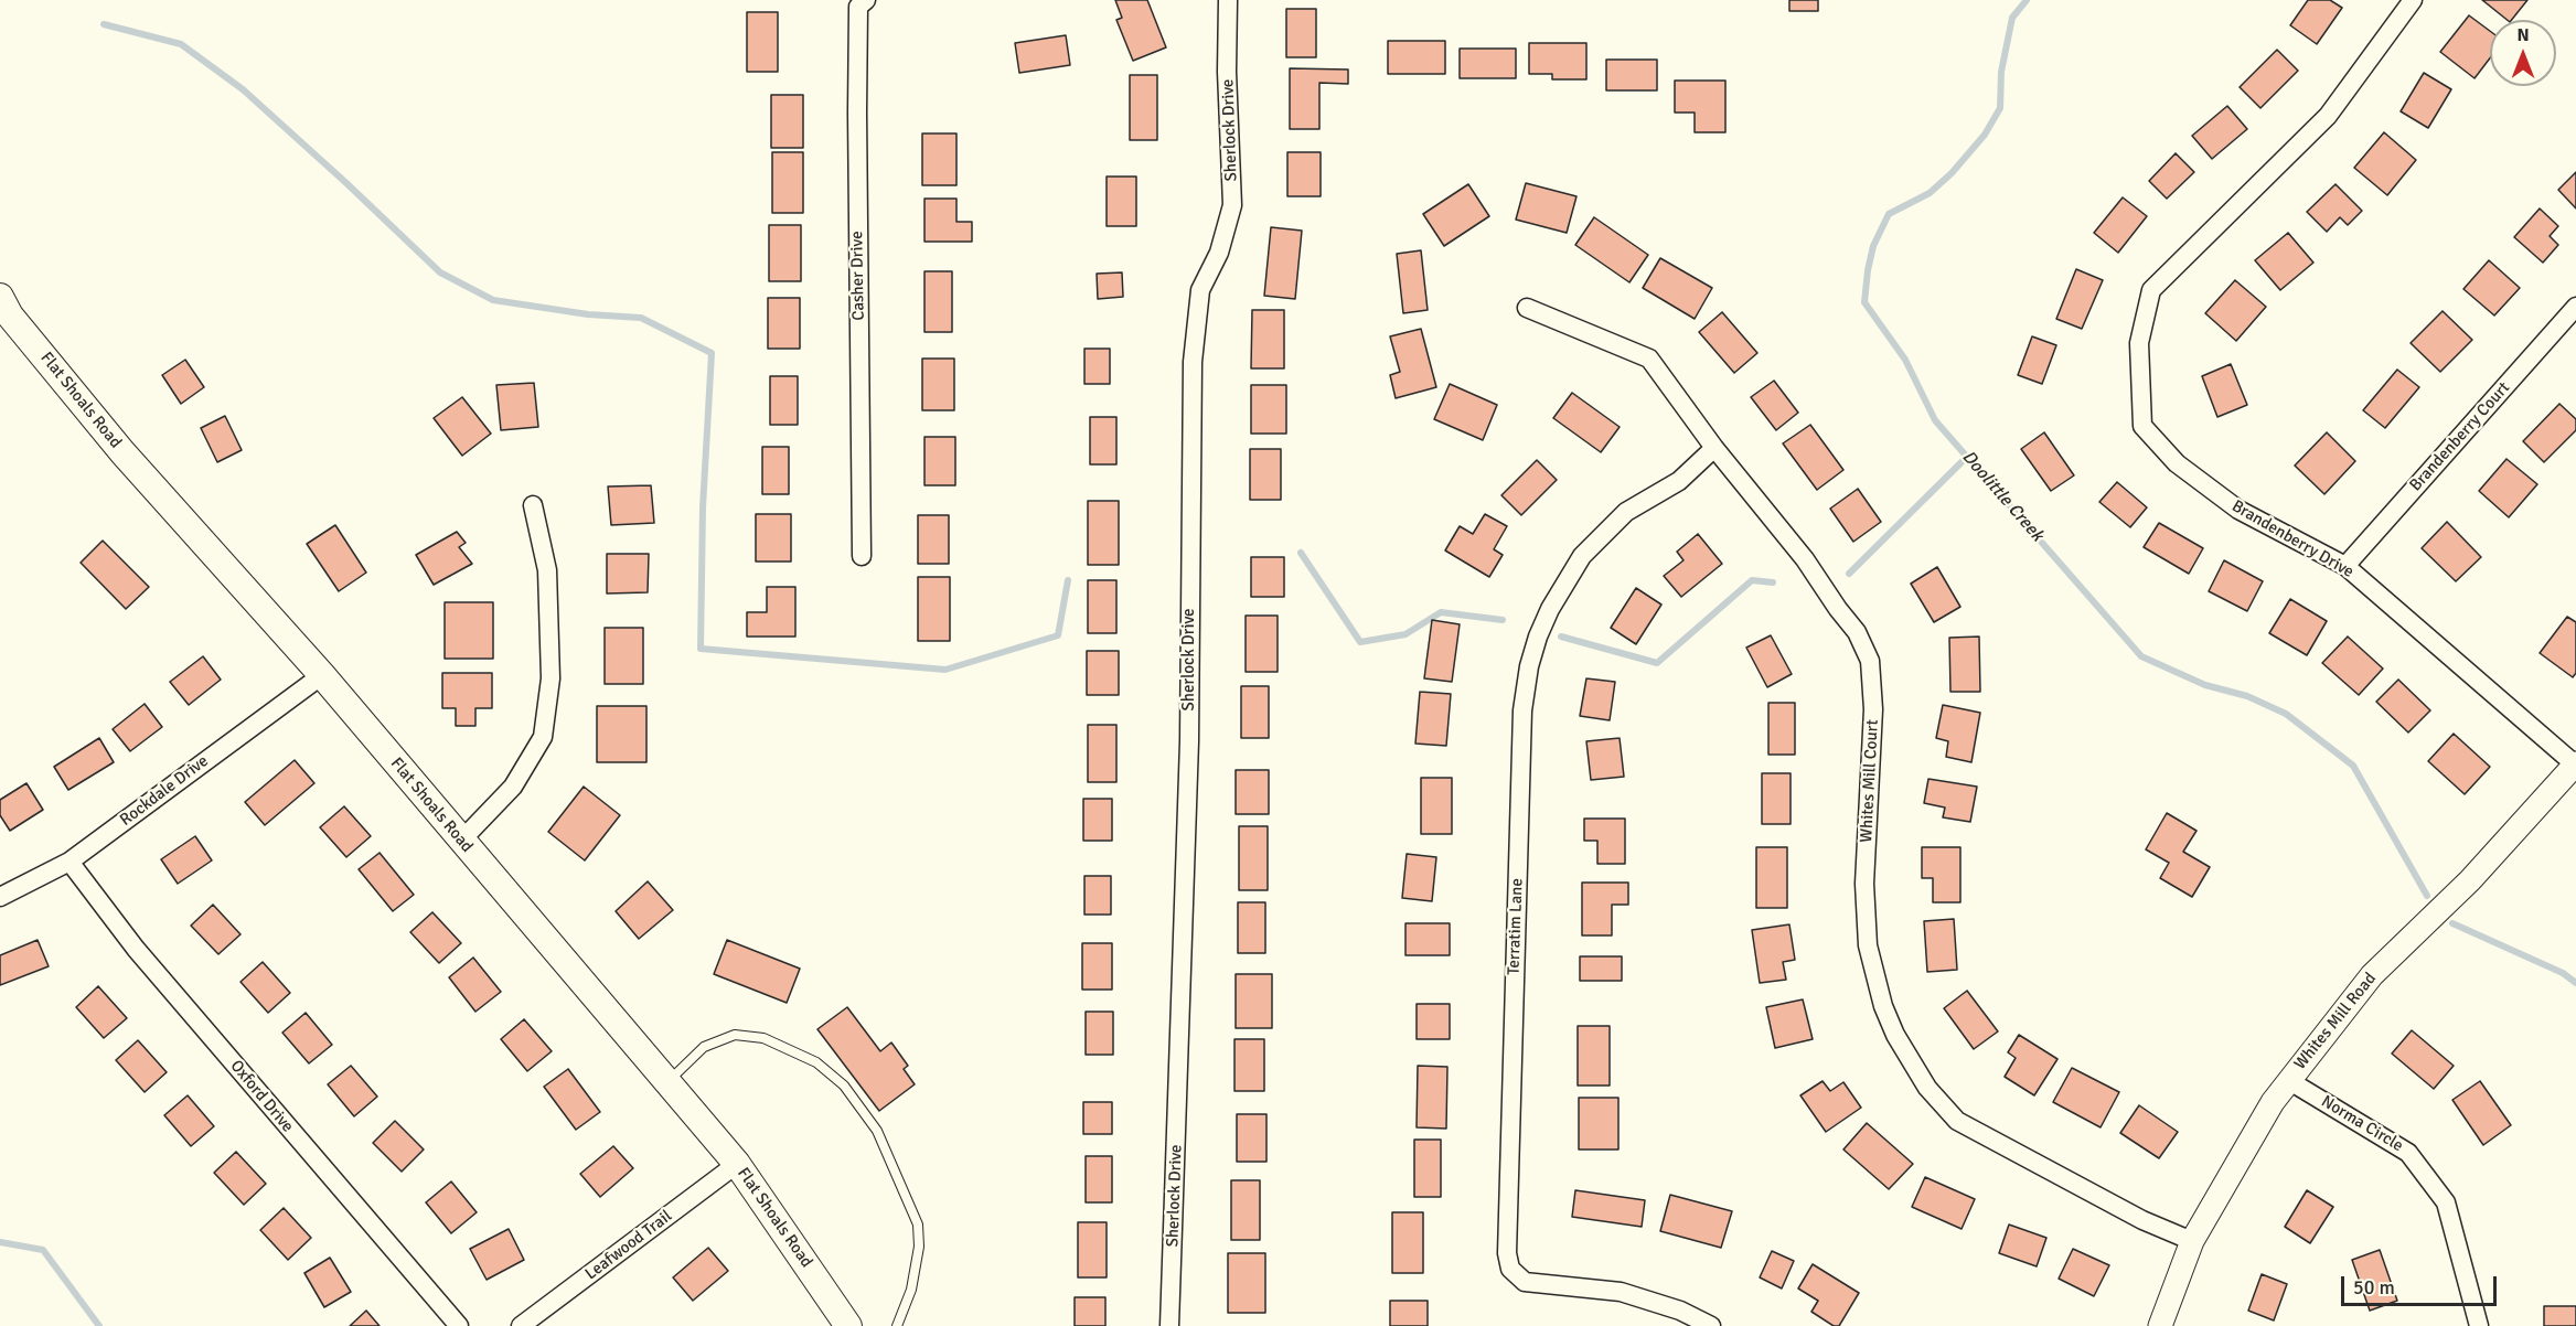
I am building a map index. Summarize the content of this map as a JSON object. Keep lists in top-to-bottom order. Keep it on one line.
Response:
{"streets":{"main road":["Flat Shoals Road"],"street":["Sherlock Drive","Casher Drive","Brandenberry Court","Brandenberry Drive","Whites Mill Court","Rockdale Drive","Terratim Lane","Whites Mill Road","Oxford Drive","Norma Circle","Leafwood Trail"]},"crossings":[["Flat Shoals Road","Rockdale Drive"],["Flat Shoals Road","Leafwood Trail"],["Brandenberry Court","Brandenberry Drive"],["Brandenberry Drive","Whites Mill Road"],["Whites Mill Court","Terratim Lane"],["Whites Mill Court","Whites Mill Road"],["Rockdale Drive","Oxford Drive"],["Whites Mill Road","Norma Circle"]],"water":["Doolittle Creek"],"scale_bar":"50 m","north":"top"}
